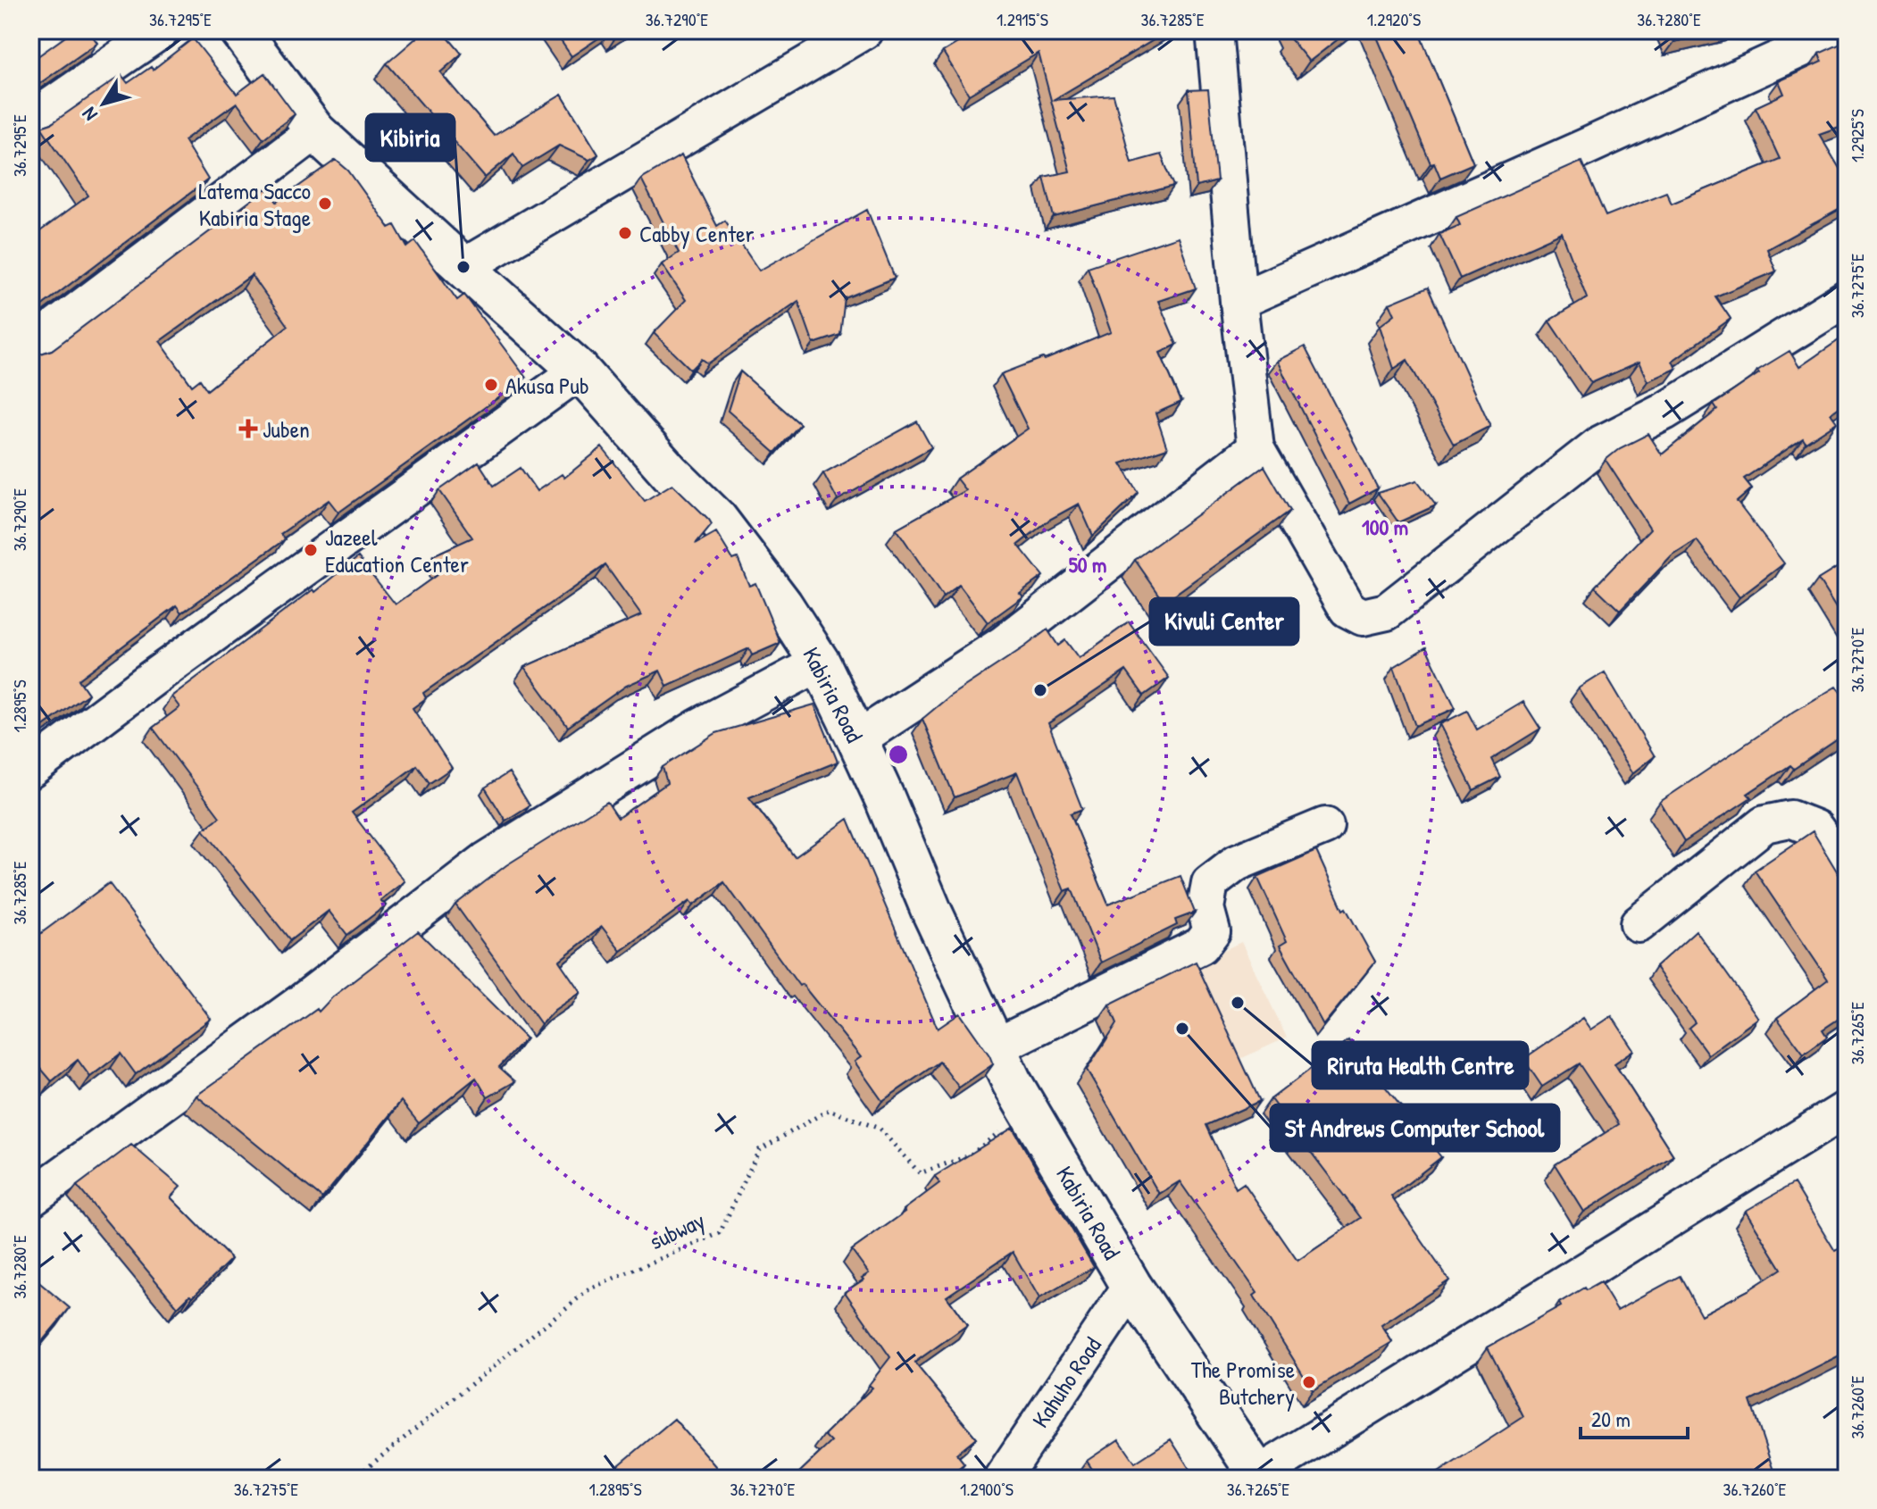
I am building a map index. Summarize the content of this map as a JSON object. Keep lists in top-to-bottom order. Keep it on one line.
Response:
{"streets":{"main road":["Kabiria Road"],"street":["Kahuho Road"],"path":["subway"]},"crossings":[["Kabiria Road","subway"],["Kabiria Road","Kahuho Road"]],"places":{"other":["Latema Sacco Kabiria Stage","Cabby Center","Kibiria","Akusa Pub","Jazeel Education Center","Kivuli Center","Riruta Health Centre","St Andrews Computer School","The Promise Butchery"],"health":["Juben"]},"scale_bar":"20 m","north":"bottom left","coordinates":["36.7295°E","36.7290°E","1.2915°S","36.7285°E","1.2920°S","36.7280°E","1.2925°S","36.7275°E","36.7270°E","1.2895°S","36.7265°E","36.7260°E","1.2900°S"],"rings":["100 m","50 m"]}
